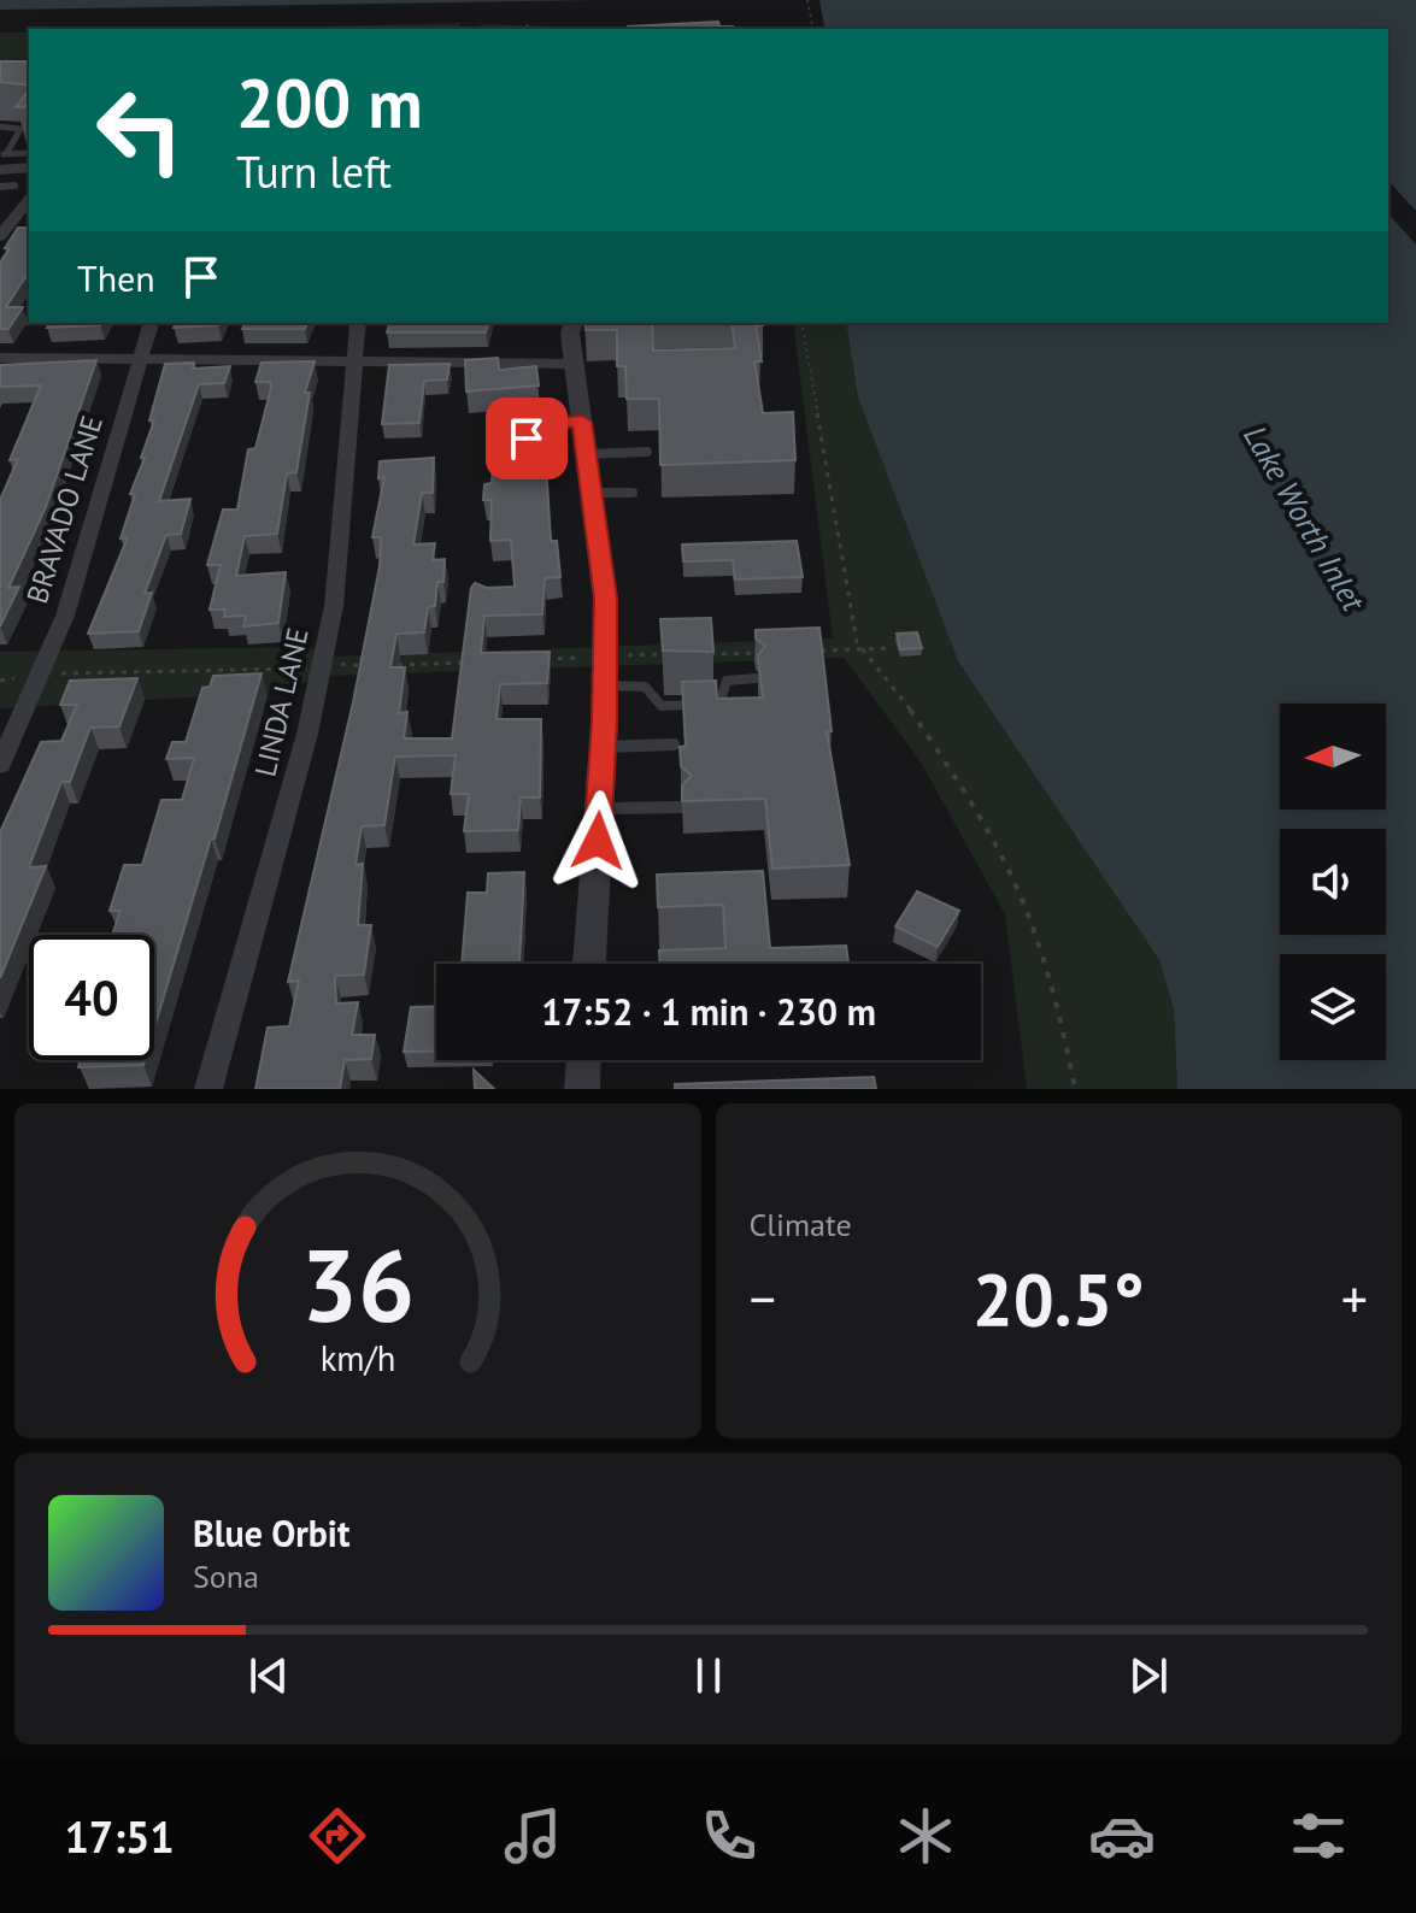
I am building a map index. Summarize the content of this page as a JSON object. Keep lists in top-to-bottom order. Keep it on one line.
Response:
{"streets":{"street":["BRAVADO LANE","LINDA LANE"]},"water":["Lake Worth Inlet"],"north":"left","page":{"turn":["200 m","Turn left"],"then":"Then","limit":"40","trip":"17:52 · 1 min · 230 m","tile":"Climate","heat":["−","20.5°","+"],"song":["Blue Orbit","Sona"],"tabs":"17:51","gauge":["36","km/h"]}}
